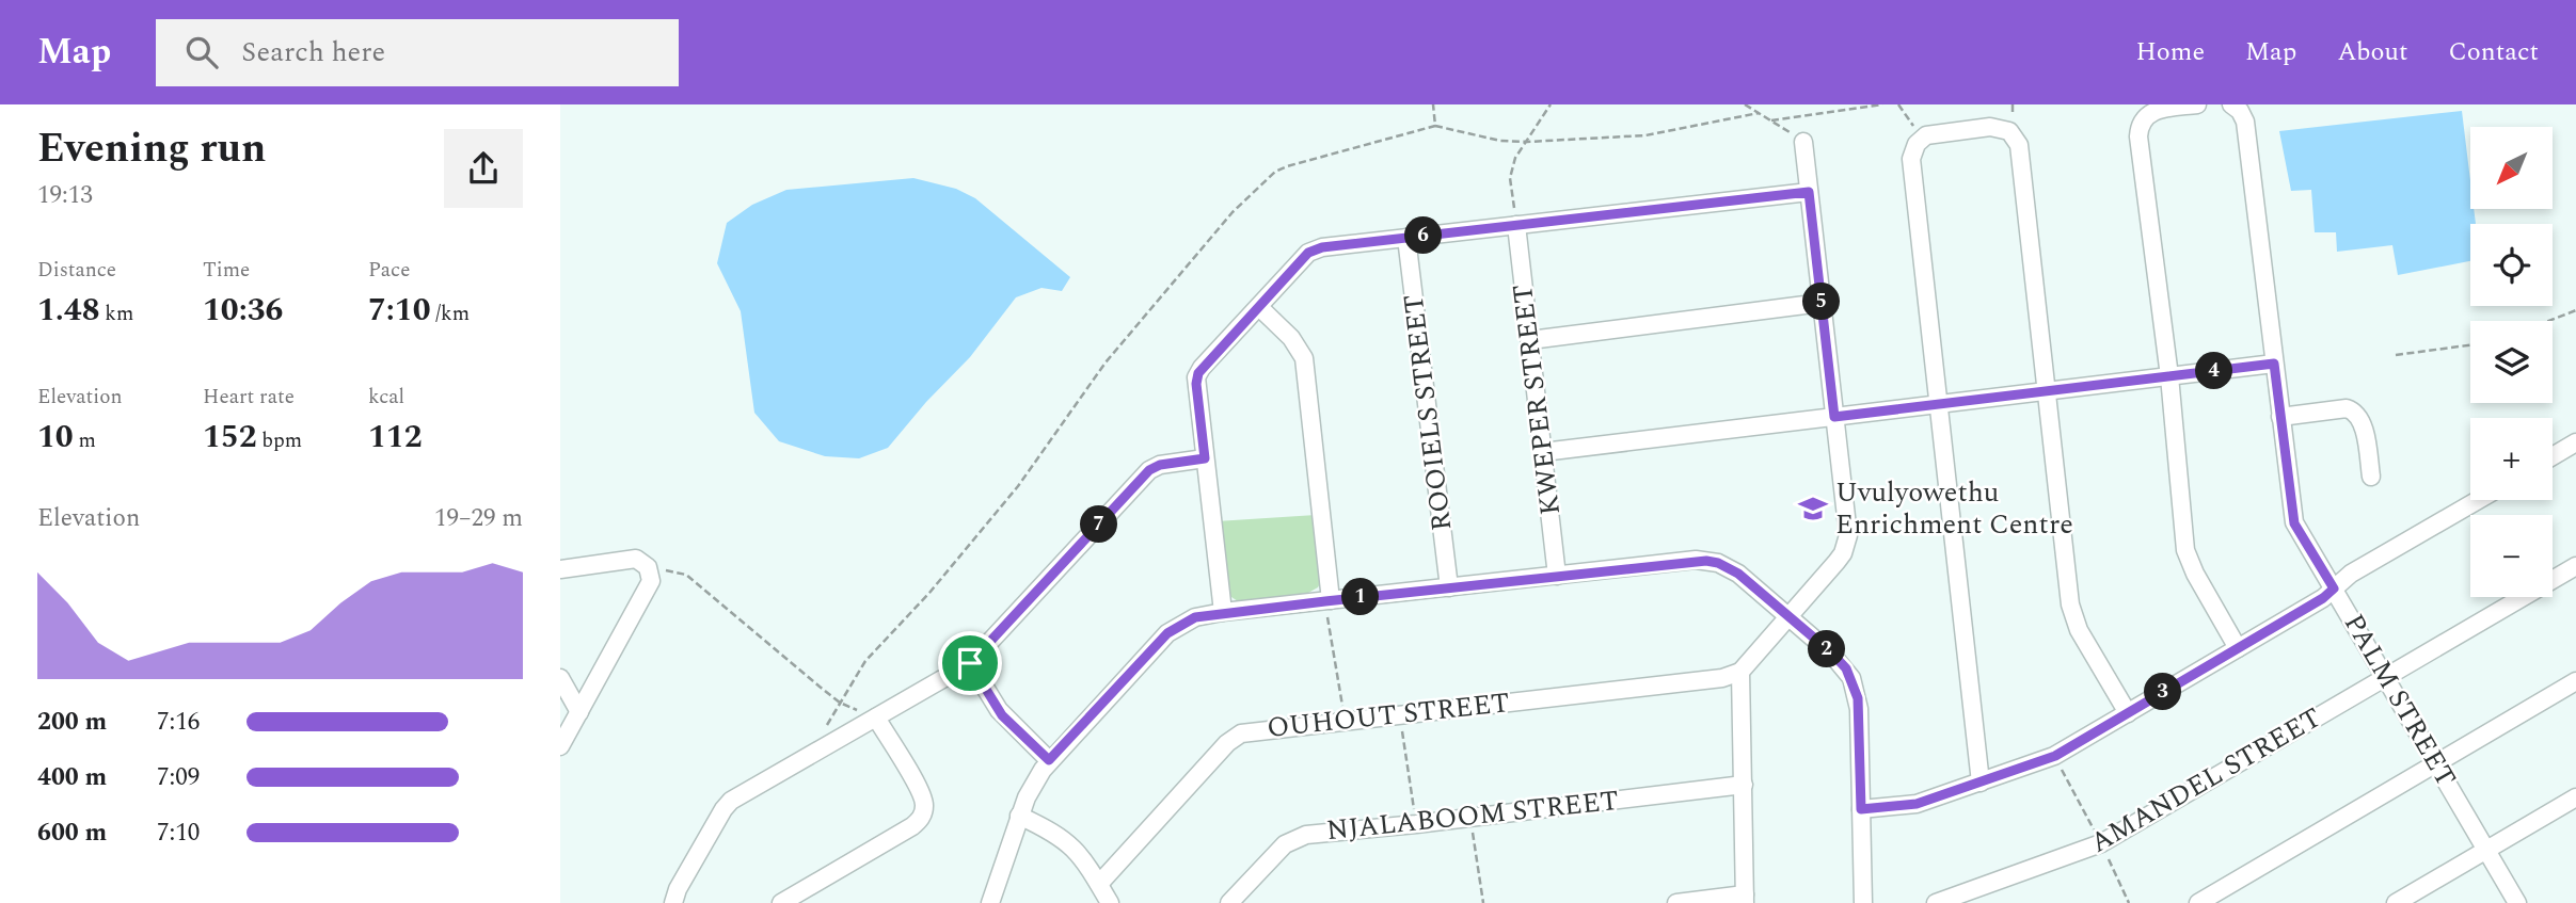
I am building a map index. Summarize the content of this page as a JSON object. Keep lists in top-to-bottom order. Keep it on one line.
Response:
{"streets":{"street":["KWEPER STREET","ROOIELS STREET","PALM STREET","OUHOUT STREET","AMANDEL STREET","NJALABOOM STREET"]},"crossings":[["PALM STREET","AMANDEL STREET"]],"places":{"school or university":["Uvulyowethu Enrichment Centre"]},"north":"bottom left","page":{"header":"Map","search":"Search here","nav":["Home","Map","About","Contact"],"heading":["Evening run","19:13"],"map_buttons":["+","−"],"pins":["6","5","4","7","1","2","3"],"stats":[["Distance","1.48 km"],["Time","10:36"],["Pace","7:10 /km"],["Elevation","10 m"],["Heart rate","152 bpm"],["kcal","112"]],"chart":["Elevation","19–29 m"],"list":[{"name":"200 m","note":"7:16"},{"name":"400 m","note":"7:09"},{"name":"600 m","note":"7:10"}]}}
